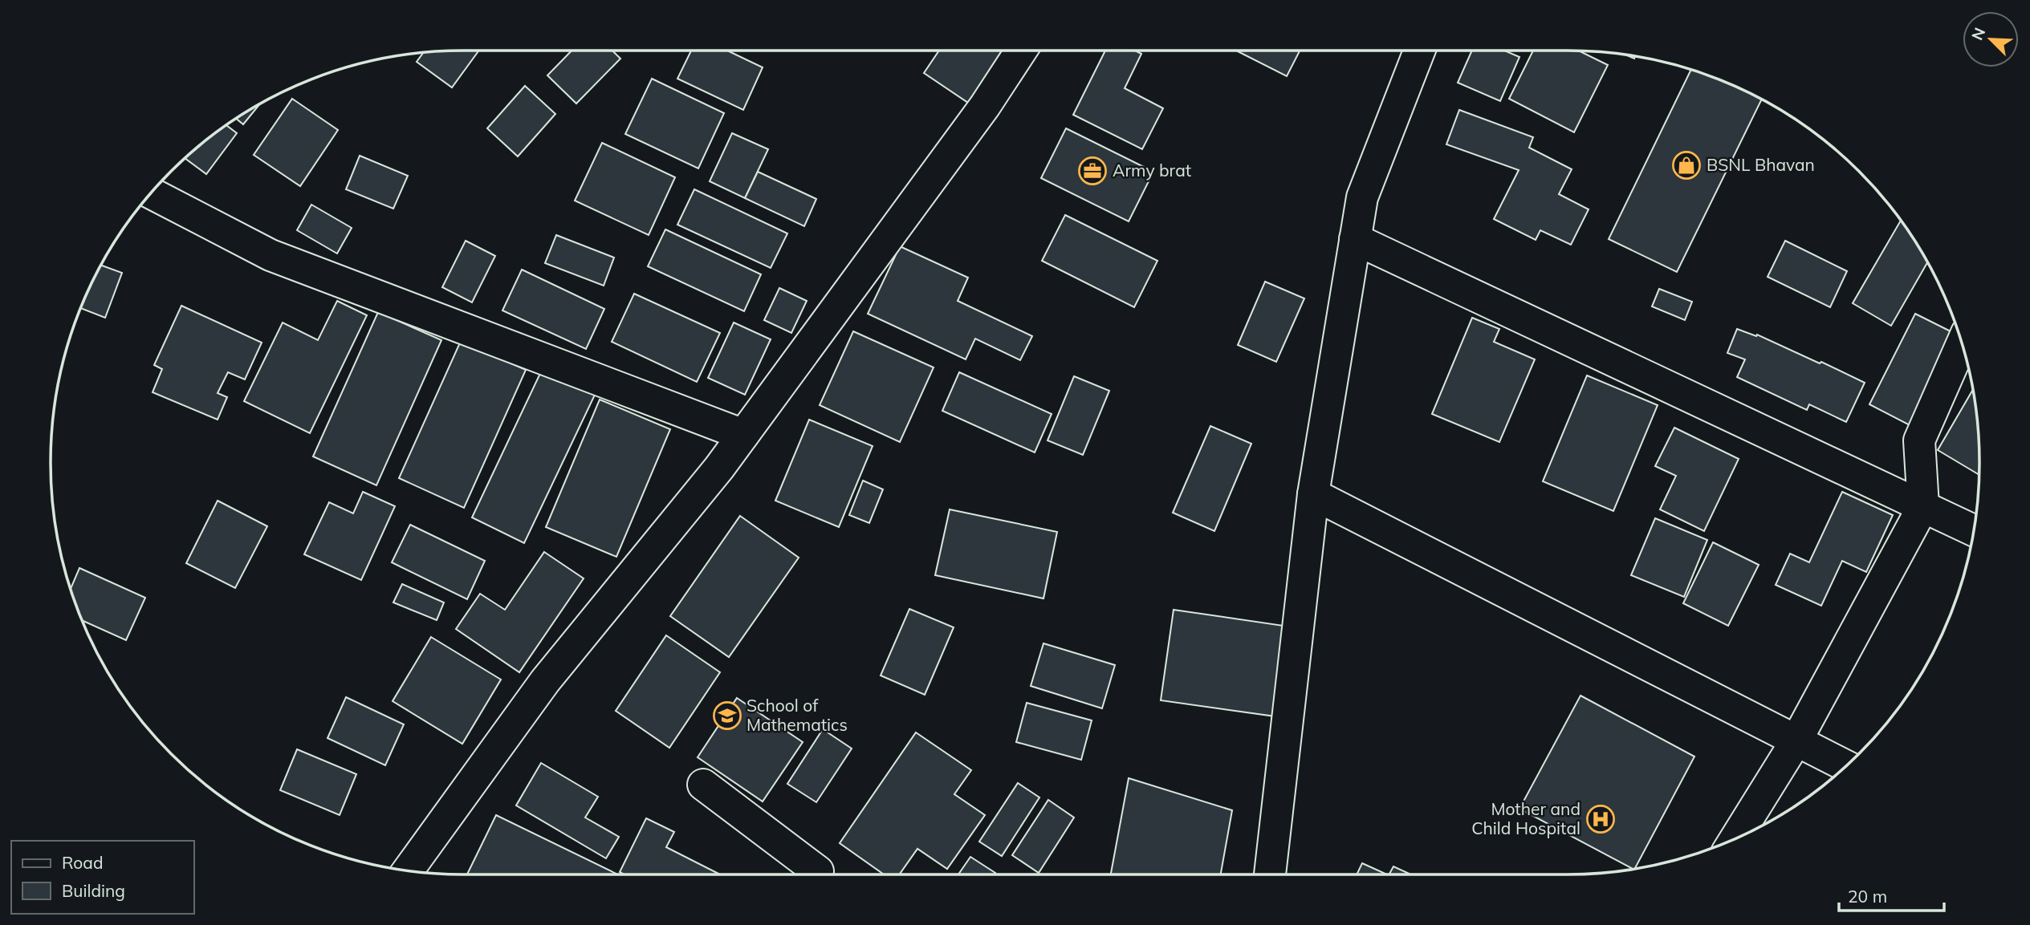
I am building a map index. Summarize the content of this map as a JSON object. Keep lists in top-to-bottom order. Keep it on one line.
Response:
{"places":{"shop":["BSNL Bhavan"],"office":["Army brat"],"school or university":["School of Mathematics"],"hospital":["Mother and Child Hospital"]},"legend":["Road","Building"],"scale_bar":"20 m","north":"top left"}
